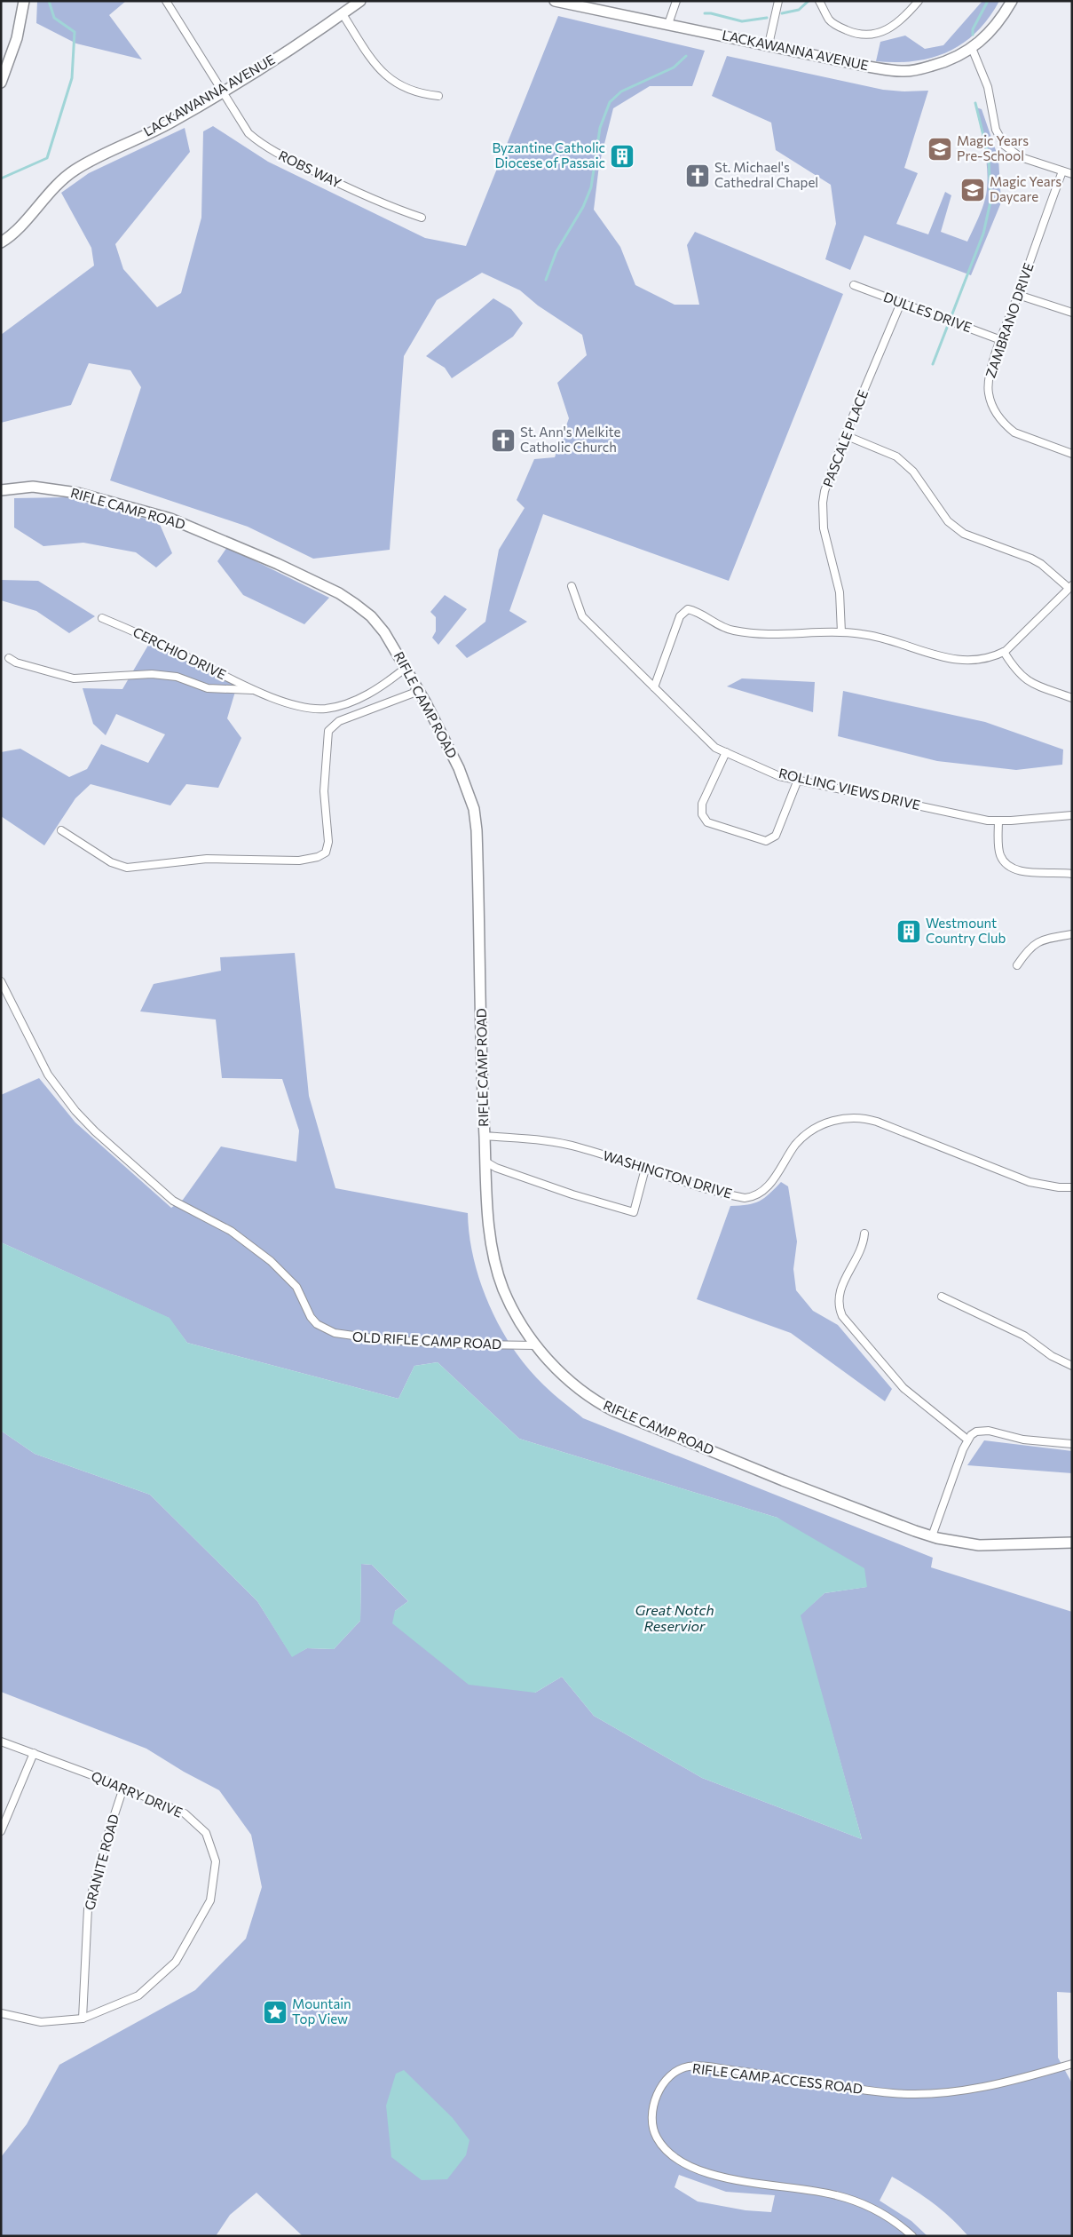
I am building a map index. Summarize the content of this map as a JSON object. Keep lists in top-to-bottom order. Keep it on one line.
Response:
{"streets":{"street":["LACKAWANNA AVENUE","ROBS WAY","DULLES DRIVE","ZAMBRANO DRIVE","PASCALE PLACE","RIFLE CAMP ROAD","CERCHIO DRIVE","ROLLING VIEWS DRIVE","WASHINGTON DRIVE","OLD RIFLE CAMP ROAD","QUARRY DRIVE","GRANITE ROAD","RIFLE CAMP ACCESS ROAD"]},"crossings":[["LACKAWANNA AVENUE","ROBS WAY"],["DULLES DRIVE","ZAMBRANO DRIVE"],["DULLES DRIVE","PASCALE PLACE"],["RIFLE CAMP ROAD","CERCHIO DRIVE"],["RIFLE CAMP ROAD","WASHINGTON DRIVE"],["RIFLE CAMP ROAD","OLD RIFLE CAMP ROAD"],["QUARRY DRIVE","GRANITE ROAD"]],"water":["Great Notch Reservior"],"places":{"school or university":["Magic Years Pre-School","Magic Years Daycare"],"building":["Byzantine Catholic Diocese of Passaic","Westmount Country Club"],"church":["St. Michael's Cathedral Chapel","St. Ann's Melkite Catholic Church"],"place":["Mountain Top View"]}}
